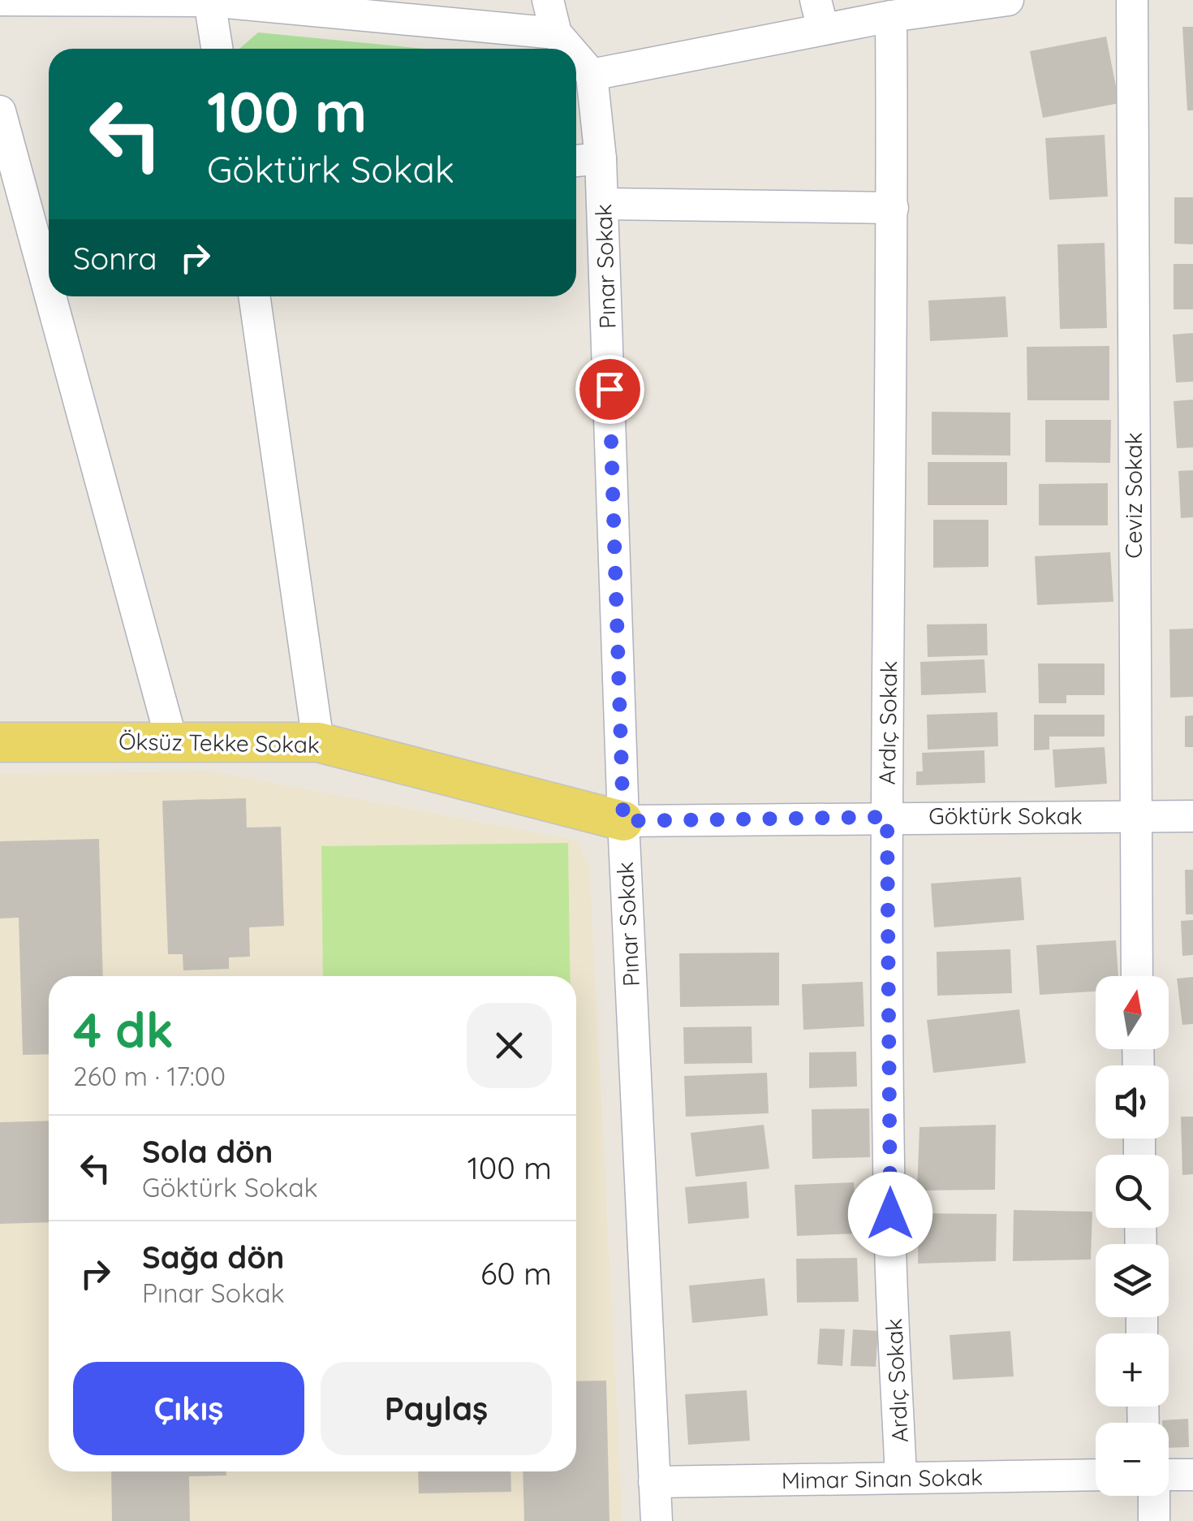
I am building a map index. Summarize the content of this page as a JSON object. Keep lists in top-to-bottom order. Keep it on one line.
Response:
{"streets":{"main road":["Öksüz Tekke Sokak"],"street":["Pınar Sokak","Ceviz Sokak","Ardıç Sokak","Göktürk Sokak","Mimar Sinan Sokak"]},"crossings":[["Pınar Sokak","Öksüz Tekke Sokak"],["Pınar Sokak","Göktürk Sokak"],["Pınar Sokak","Mimar Sinan Sokak"],["Ceviz Sokak","Göktürk Sokak"],["Ardıç Sokak","Göktürk Sokak"],["Ardıç Sokak","Mimar Sinan Sokak"],["Öksüz Tekke Sokak","Göktürk Sokak"]],"north":"top","page":{"turn":["100 m","Göktürk Sokak"],"then":"Sonra","map_buttons":["+","−"],"heading":["4 dk","260 m · 17:00"],"list":[{"name":"Sola dön","note":"Göktürk Sokak","value":"100 m"},{"name":"Sağa dön","note":"Pınar Sokak","value":"60 m"}],"buttons":["Çıkış","Paylaş"]}}
